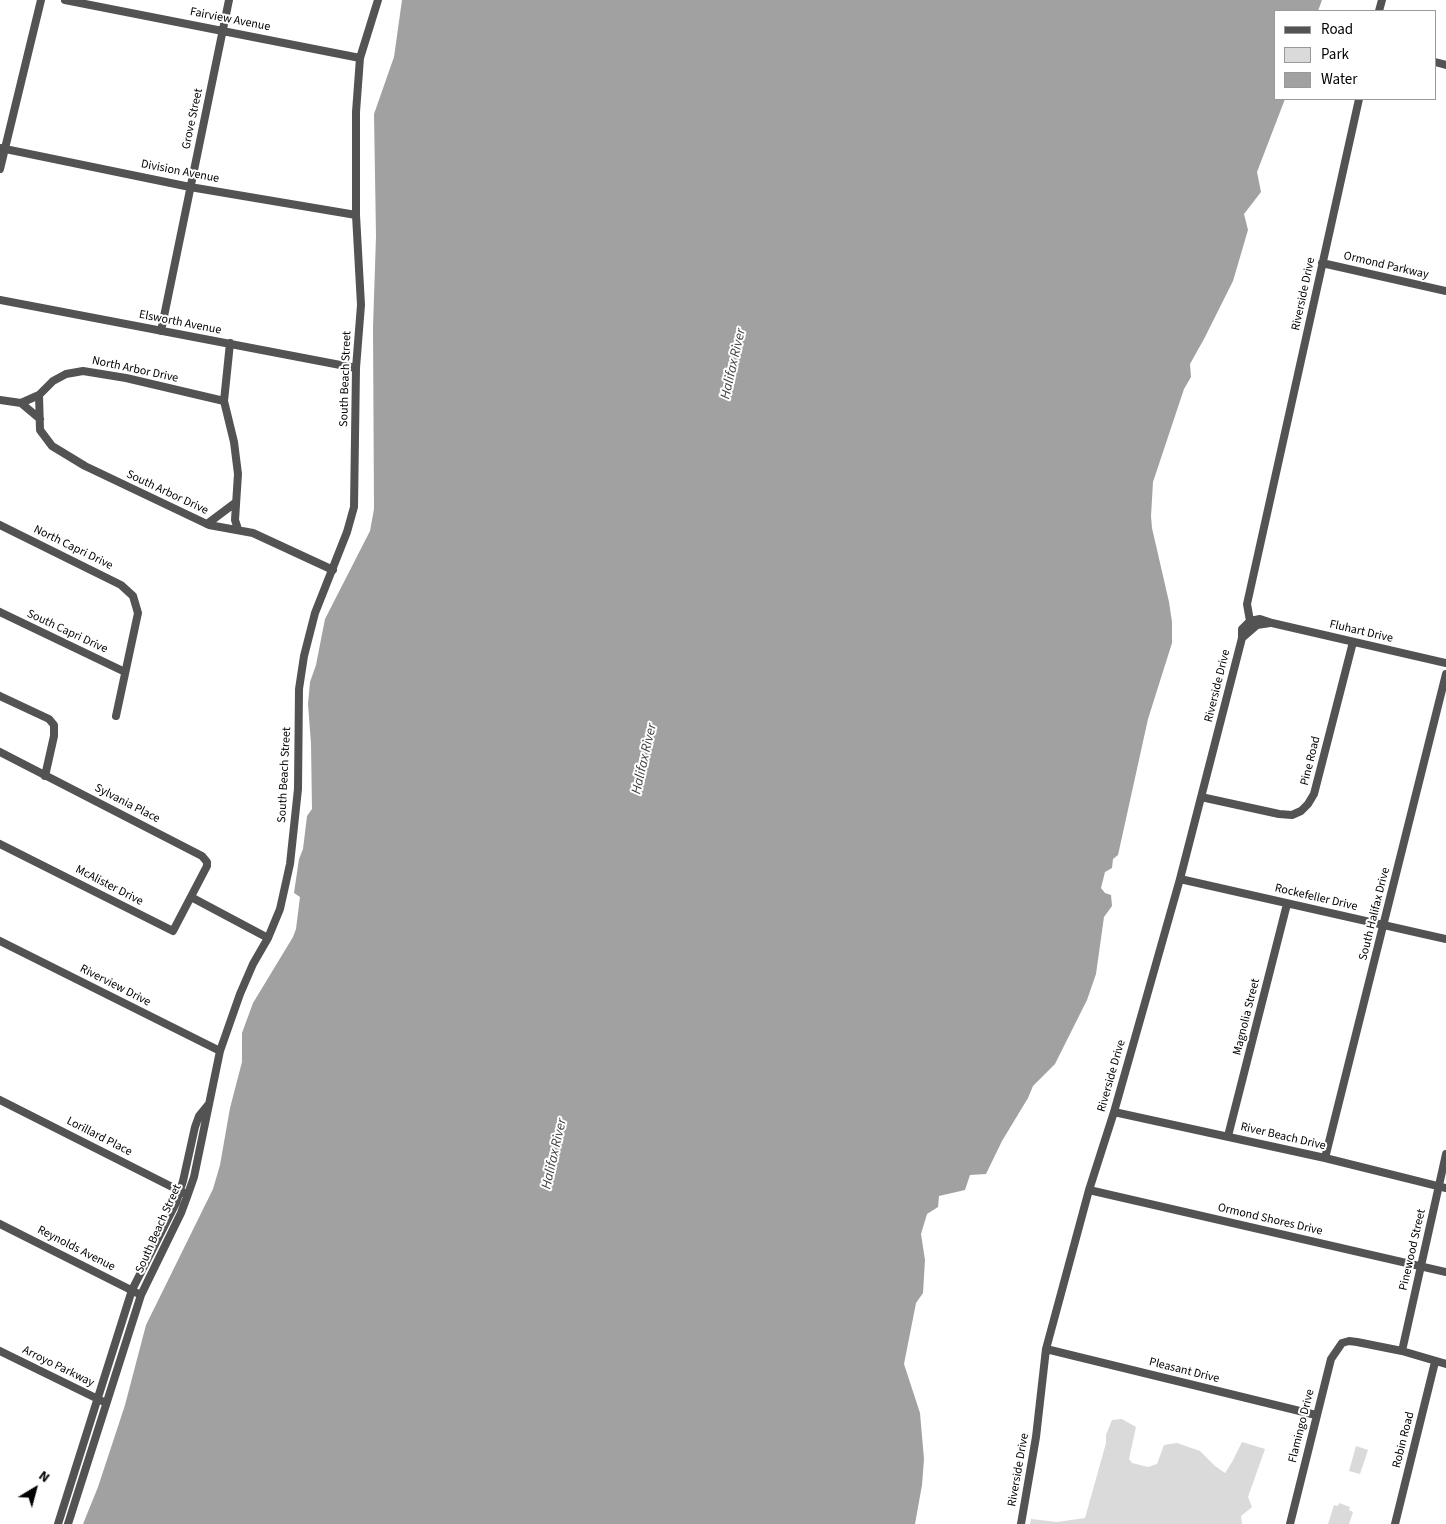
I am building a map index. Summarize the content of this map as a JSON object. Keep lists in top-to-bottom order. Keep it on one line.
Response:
{"streets":{"street":["Fairview Avenue","Grove Street","Division Avenue","Ormond Parkway","Riverside Drive","Elsworth Avenue","North Arbor Drive","South Beach Street","South Arbor Drive","North Capri Drive","South Capri Drive","Fluhart Drive","Pine Road","Sylvania Place","McAlister Drive","Rockefeller Drive","South Halifax Drive","Riverview Drive","Magnolia Street","Lorillard Place","River Beach Drive","Ormond Shores Drive","Reynolds Avenue","Pinewood Street","Arroyo Parkway","Pleasant Drive","Flamingo Drive","Robin Road"]},"crossings":[["Fairview Avenue","Grove Street"],["Fairview Avenue","South Beach Street"],["Grove Street","Division Avenue"],["Grove Street","Elsworth Avenue"],["Division Avenue","South Beach Street"],["Ormond Parkway","Riverside Drive"],["Riverside Drive","Fluhart Drive"],["Riverside Drive","Pine Road"],["Riverside Drive","Rockefeller Drive"],["Riverside Drive","River Beach Drive"],["Riverside Drive","Ormond Shores Drive"],["Riverside Drive","Pleasant Drive"],["Elsworth Avenue","South Beach Street"],["North Arbor Drive","South Arbor Drive"],["South Beach Street","South Arbor Drive"],["South Beach Street","Riverview Drive"],["South Beach Street","Lorillard Place"],["South Beach Street","Reynolds Avenue"],["South Beach Street","Arroyo Parkway"],["North Capri Drive","South Capri Drive"],["Fluhart Drive","Pine Road"],["Sylvania Place","McAlister Drive"],["Rockefeller Drive","South Halifax Drive"],["Rockefeller Drive","Magnolia Street"],["South Halifax Drive","River Beach Drive"],["Magnolia Street","River Beach Drive"],["River Beach Drive","Pinewood Street"],["Ormond Shores Drive","Pinewood Street"],["Pinewood Street","Flamingo Drive"],["Pleasant Drive","Flamingo Drive"]],"water":["Halifax River"],"legend":["Road","Park","Water"],"north":"top right"}
